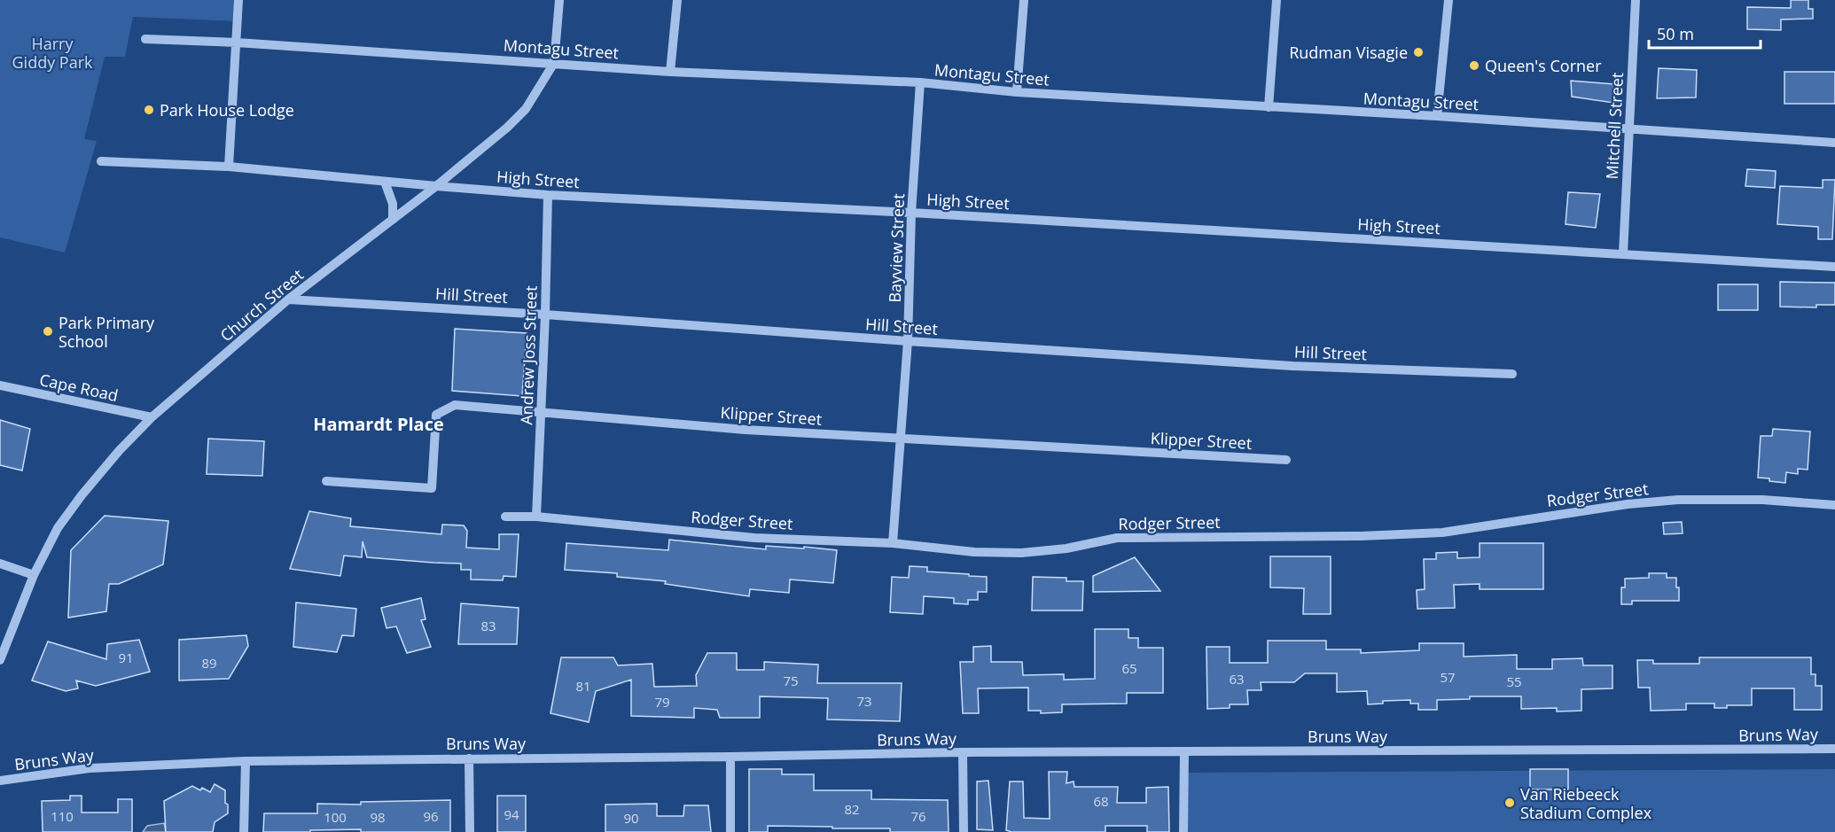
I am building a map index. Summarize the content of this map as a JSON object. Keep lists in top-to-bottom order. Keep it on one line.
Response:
{"streets":{"street":["Montagu Street","Mitchell Street","High Street","Bayview Street","Hill Street","Church Street","Andrew Joss Street","Cape Road","Klipper Street","Rodger Street","Bruns Way"]},"crossings":[["Montagu Street","Mitchell Street"],["Montagu Street","Bayview Street"],["Montagu Street","Church Street"],["Mitchell Street","High Street"],["High Street","Bayview Street"],["High Street","Church Street"],["High Street","Andrew Joss Street"],["Bayview Street","Hill Street"],["Bayview Street","Klipper Street"],["Bayview Street","Rodger Street"],["Hill Street","Church Street"],["Hill Street","Andrew Joss Street"],["Church Street","Cape Road"],["Andrew Joss Street","Klipper Street"],["Andrew Joss Street","Rodger Street"]],"districts":["Hamardt Place"],"parks":["Harry Giddy Park"],"places":["Rudman Visagie","Queen's Corner","Park House Lodge","Park Primary School","Van Riebeeck Stadium Complex"],"house_numbers":["83","91","89","65","57","63","75","55","81","73","79","68","82","94","110","96","76","100","98","90"],"scale_bar":"50 m"}
